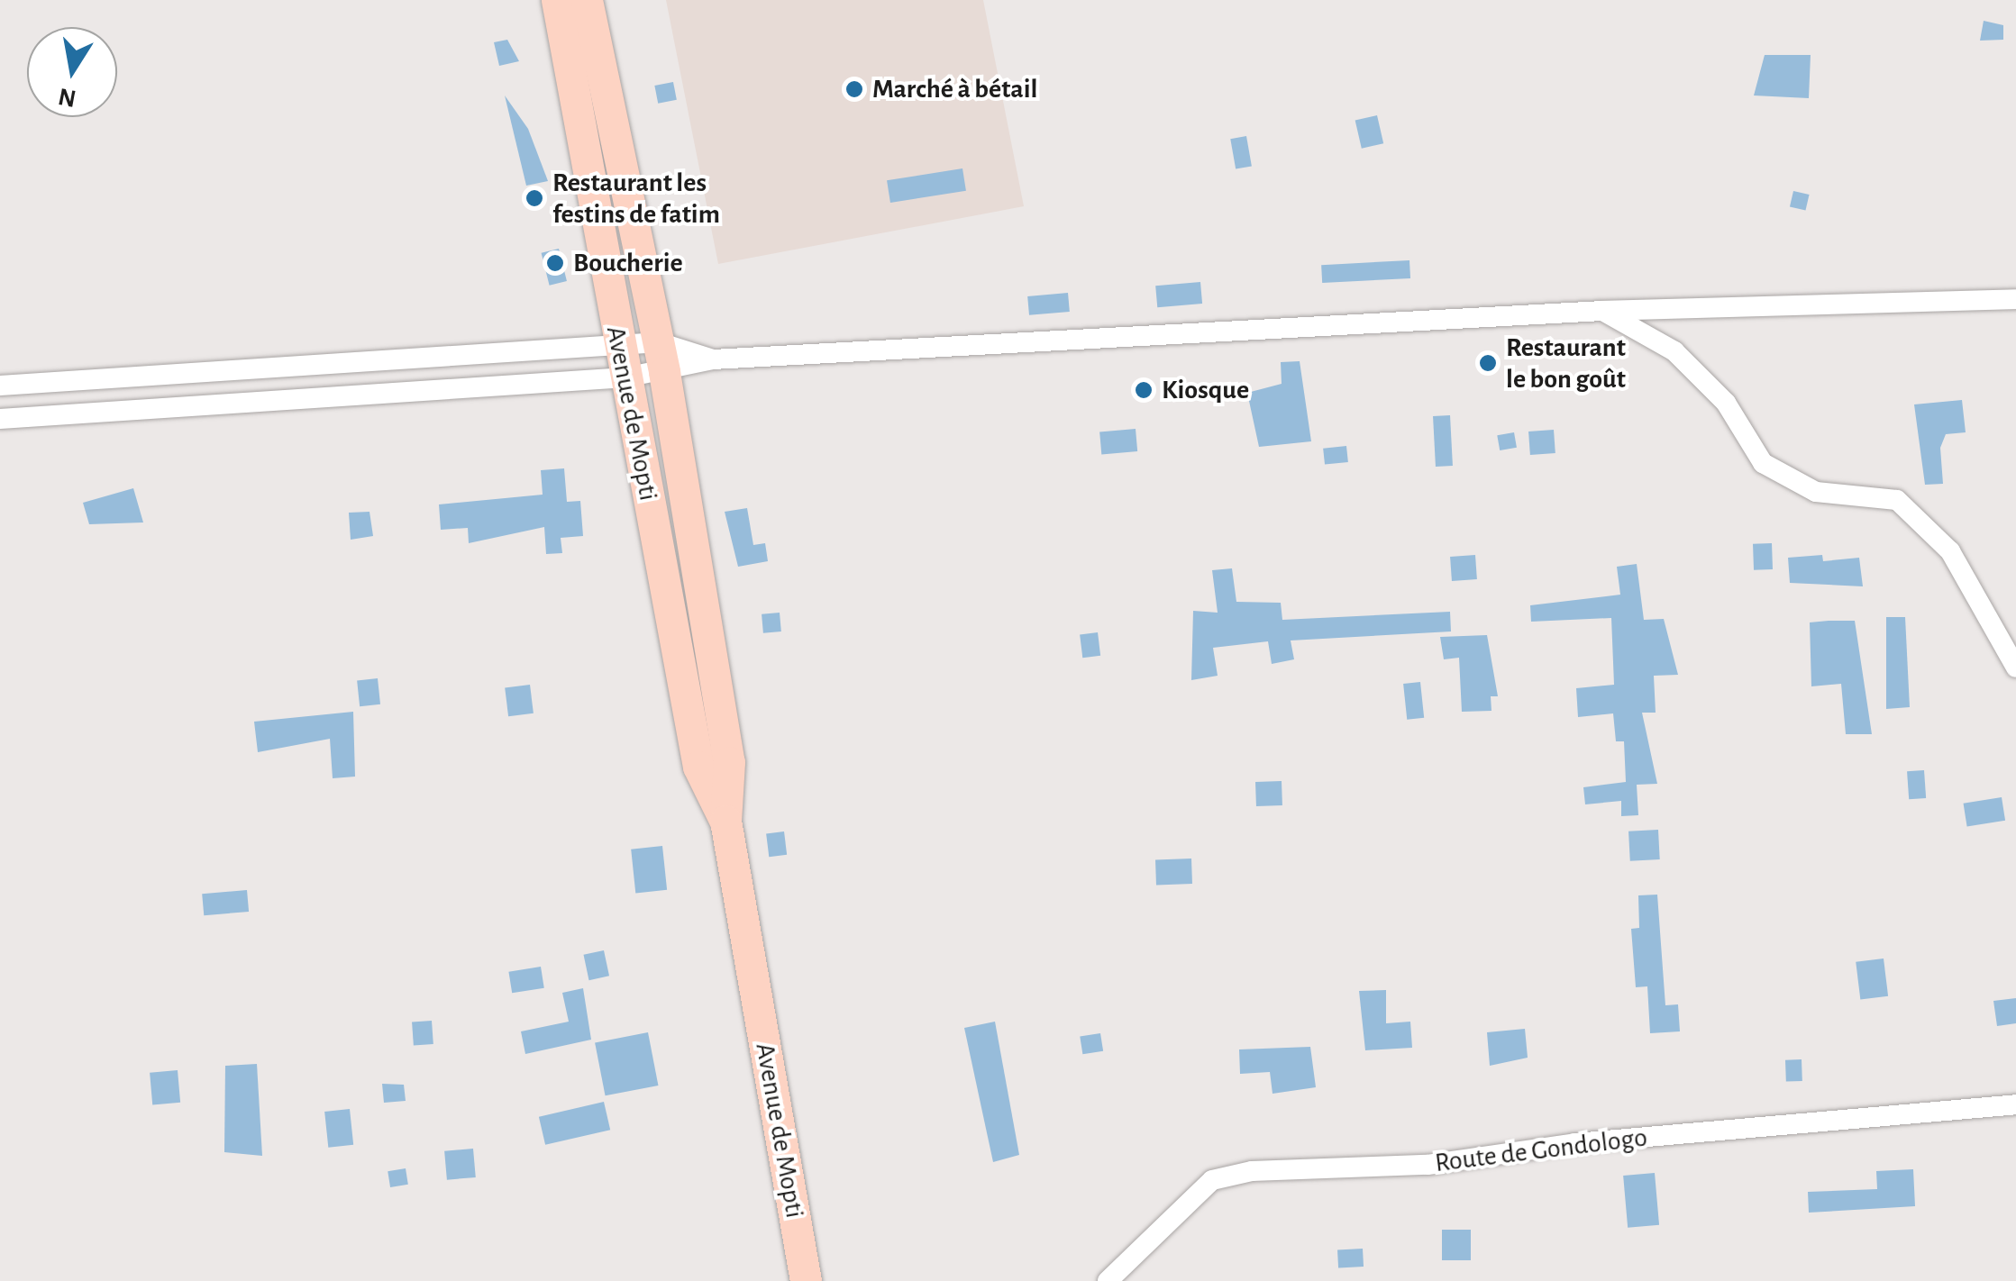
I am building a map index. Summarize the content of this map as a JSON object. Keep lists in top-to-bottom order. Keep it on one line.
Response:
{"streets":{"main road":["Avenue de Mopti"],"street":["Route de Gondologo"]},"places":["Marché à bétail","Restaurant les festins de fatim","Boucherie","Restaurant le bon goût","Kiosque"],"north":"bottom"}
